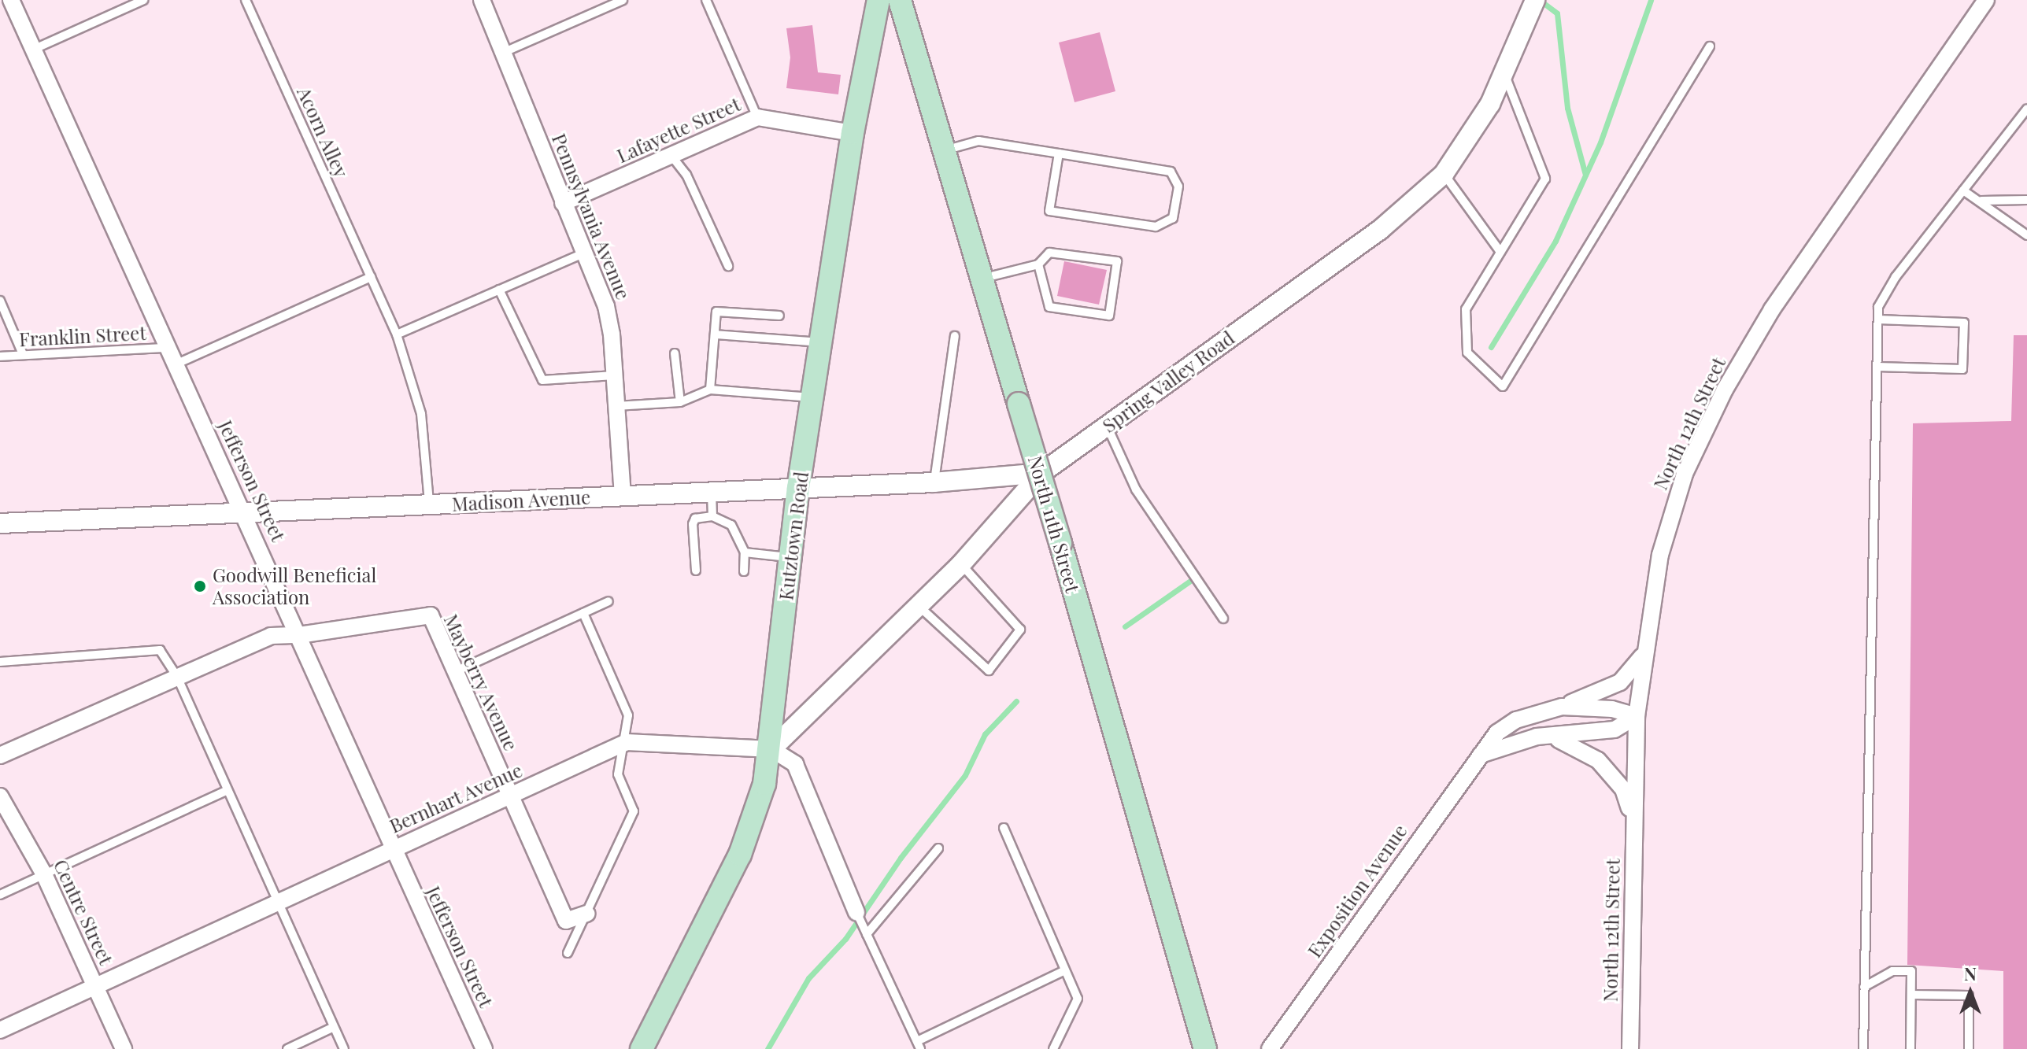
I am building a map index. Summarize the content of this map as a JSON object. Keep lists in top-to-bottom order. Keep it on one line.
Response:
{"streets":{"main road":["North 11th Street","Kutztown Road"],"street":["Lafayette Street","Pennsylvania Avenue","Spring Valley Road","North 12th Street","Jefferson Street","Madison Avenue","Mayberry Avenue","Bernhart Avenue","Exposition Avenue","Centre Street"],"lane":["Acorn Alley","Franklin Street"]},"crossings":[["Lafayette Street","Pennsylvania Avenue"],["Lafayette Street","Kutztown Road"],["Acorn Alley","Madison Avenue"],["Pennsylvania Avenue","Madison Avenue"],["Franklin Street","Jefferson Street"],["Spring Valley Road","Madison Avenue"],["Spring Valley Road","Kutztown Road"],["Spring Valley Road","Bernhart Avenue"],["North 12th Street","Exposition Avenue"],["Jefferson Street","Madison Avenue"],["Jefferson Street","Mayberry Avenue"],["Jefferson Street","Bernhart Avenue"],["Madison Avenue","Kutztown Road"],["Kutztown Road","Bernhart Avenue"],["Mayberry Avenue","Bernhart Avenue"],["Bernhart Avenue","Centre Street"]],"places":["Goodwill Beneficial Association"],"north":"top"}
